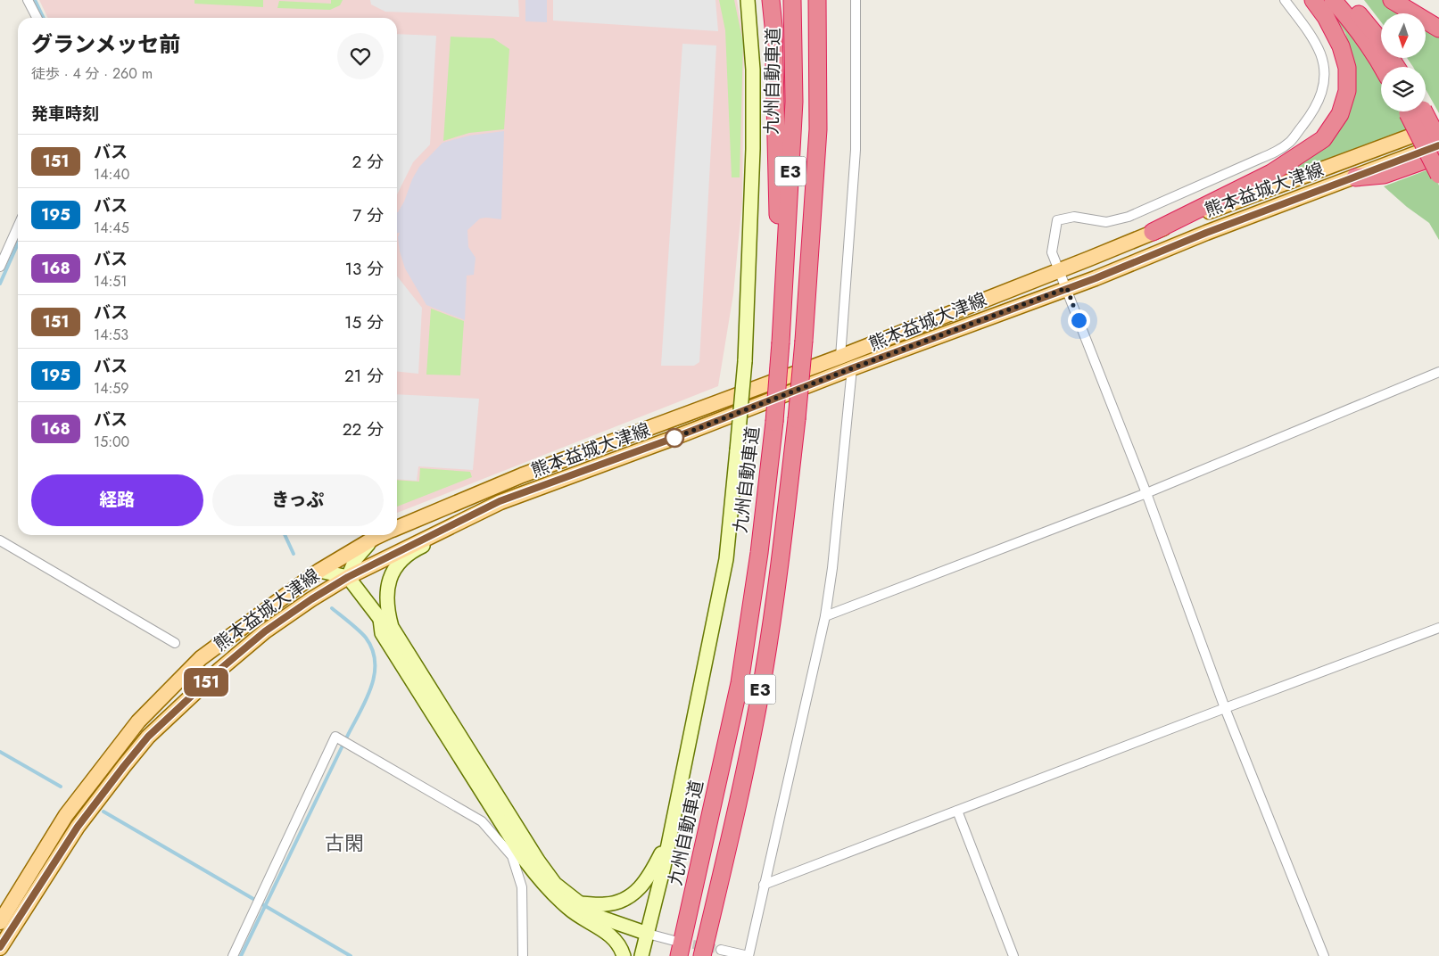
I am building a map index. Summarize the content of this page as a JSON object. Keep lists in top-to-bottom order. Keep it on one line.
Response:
{"streets":{"highway":["九州自動車道","E3"],"main road":["熊本益城大津線"]},"districts":["古閑"],"lines":["bus line 151"],"north":"bottom","page":{"on_map":"151","heading":[["グランメッセ前","徒歩 · 4 分 · 260 m"],"発車時刻"],"list":[{"mark":"151","name":"バス","note":"14:40","value":"2 分"},{"mark":"195","name":"バス","note":"14:45","value":"7 分"},{"mark":"168","name":"バス","note":"14:51","value":"13 分"},{"mark":"151","name":"バス","note":"14:53","value":"15 分"},{"mark":"195","name":"バス","note":"14:59","value":"21 分"},{"mark":"168","name":"バス","note":"15:00","value":"22 分"}],"buttons":["経路","きっぷ"]}}
